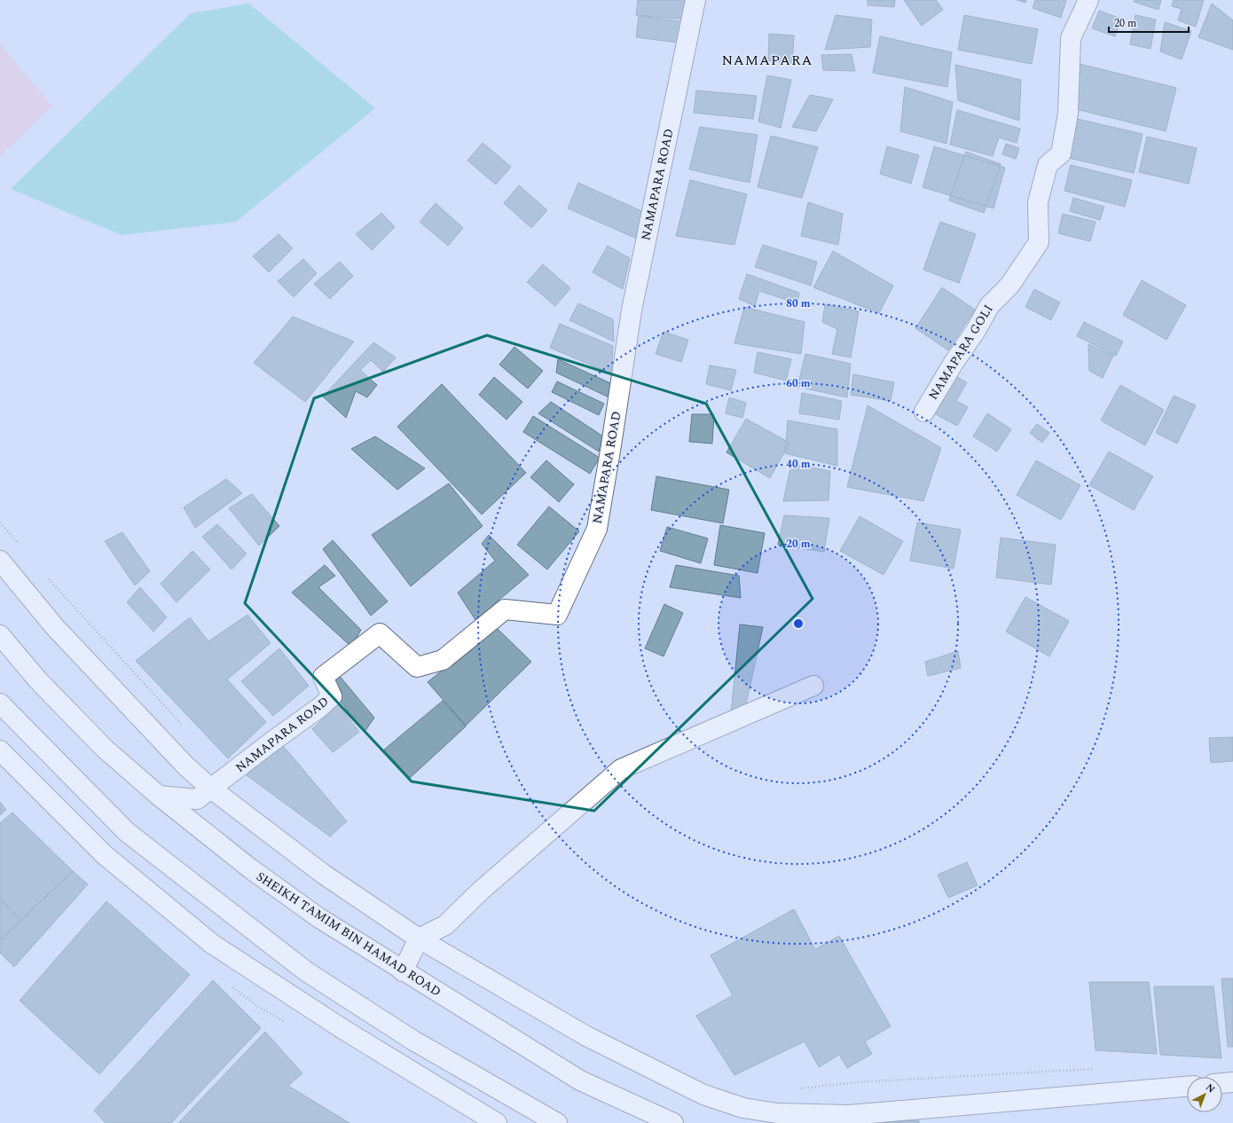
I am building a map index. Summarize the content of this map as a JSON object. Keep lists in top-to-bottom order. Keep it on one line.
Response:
{"streets":{"main road":["NAMAPARA ROAD","NAMAPARA GOLI","SHEIKH TAMIM BIN HAMAD ROAD"]},"crossings":[["NAMAPARA ROAD","SHEIKH TAMIM BIN HAMAD ROAD"]],"districts":["NAMAPARA"],"scale_bar":"20 m","north":"top right","rings":["80 m","60 m","40 m","20 m"]}
